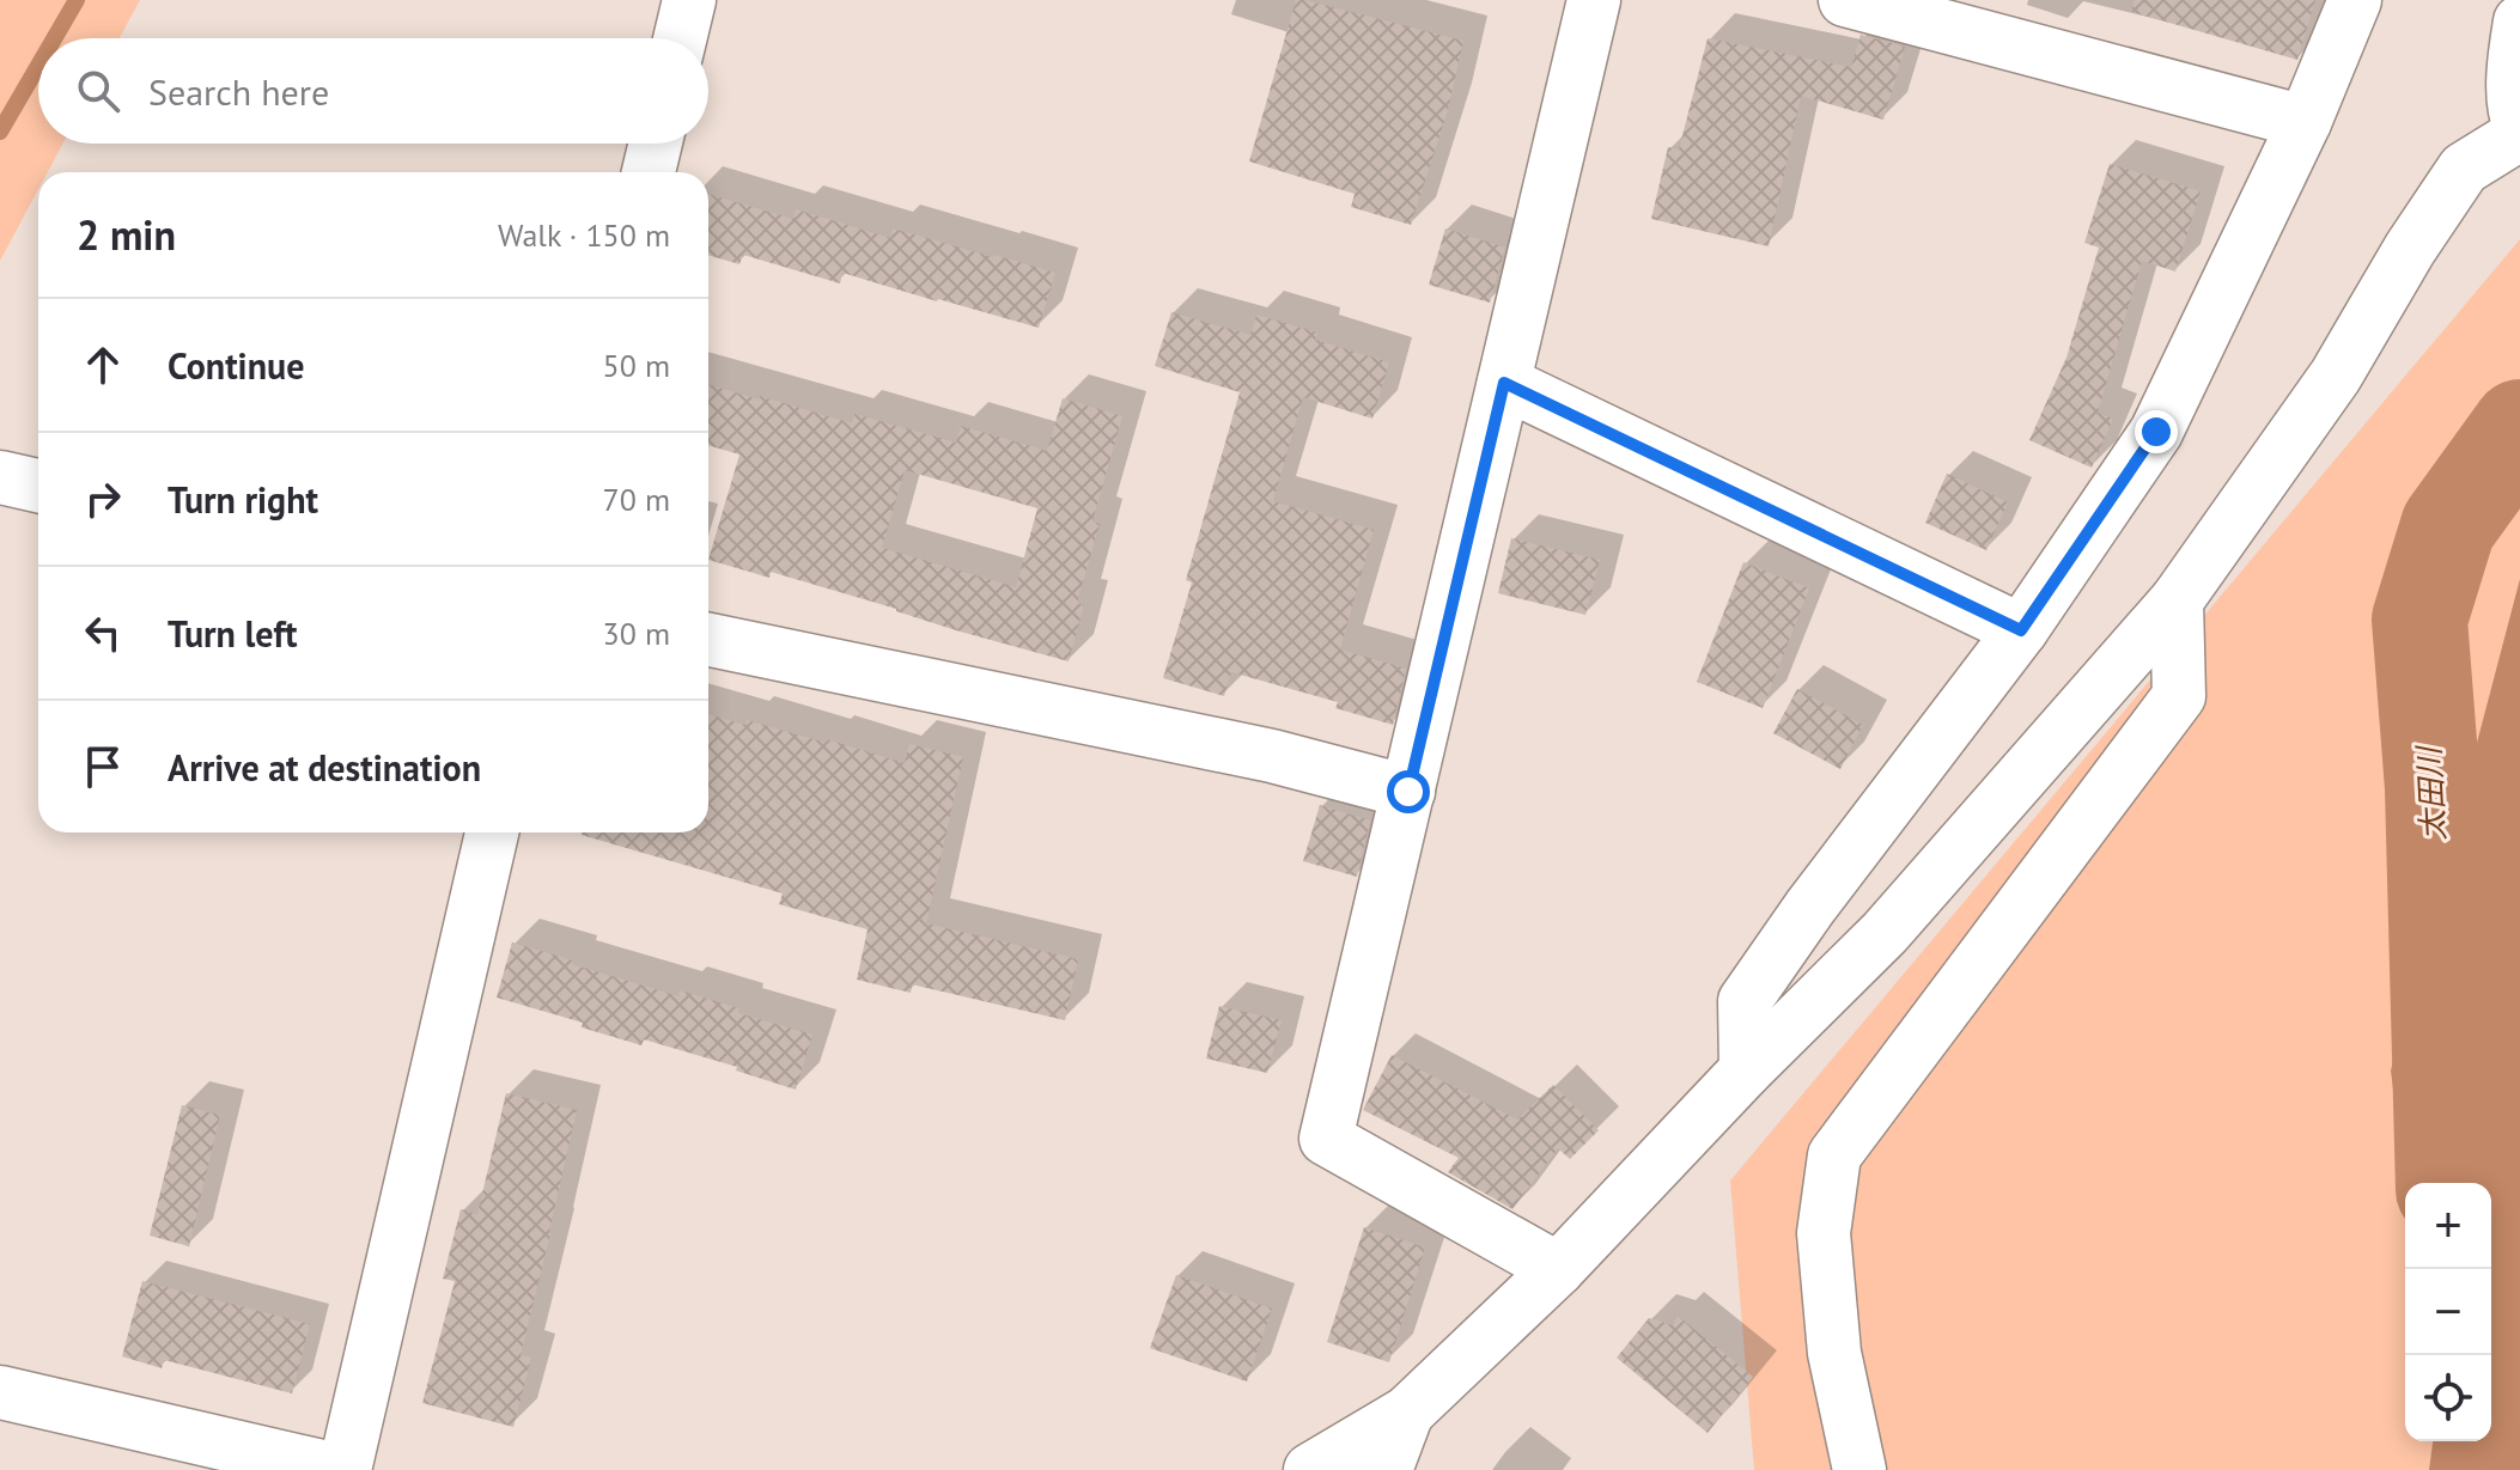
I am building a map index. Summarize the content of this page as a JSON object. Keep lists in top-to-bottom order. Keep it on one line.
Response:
{"water":["太田川"],"page":{"search":"Search here","heading":["2 min","Walk · 150 m"],"list":[["Continue","50 m"],["Turn right","70 m"],["Turn left","30 m"],"Arrive at destination"],"map_buttons":["+","−"]}}
